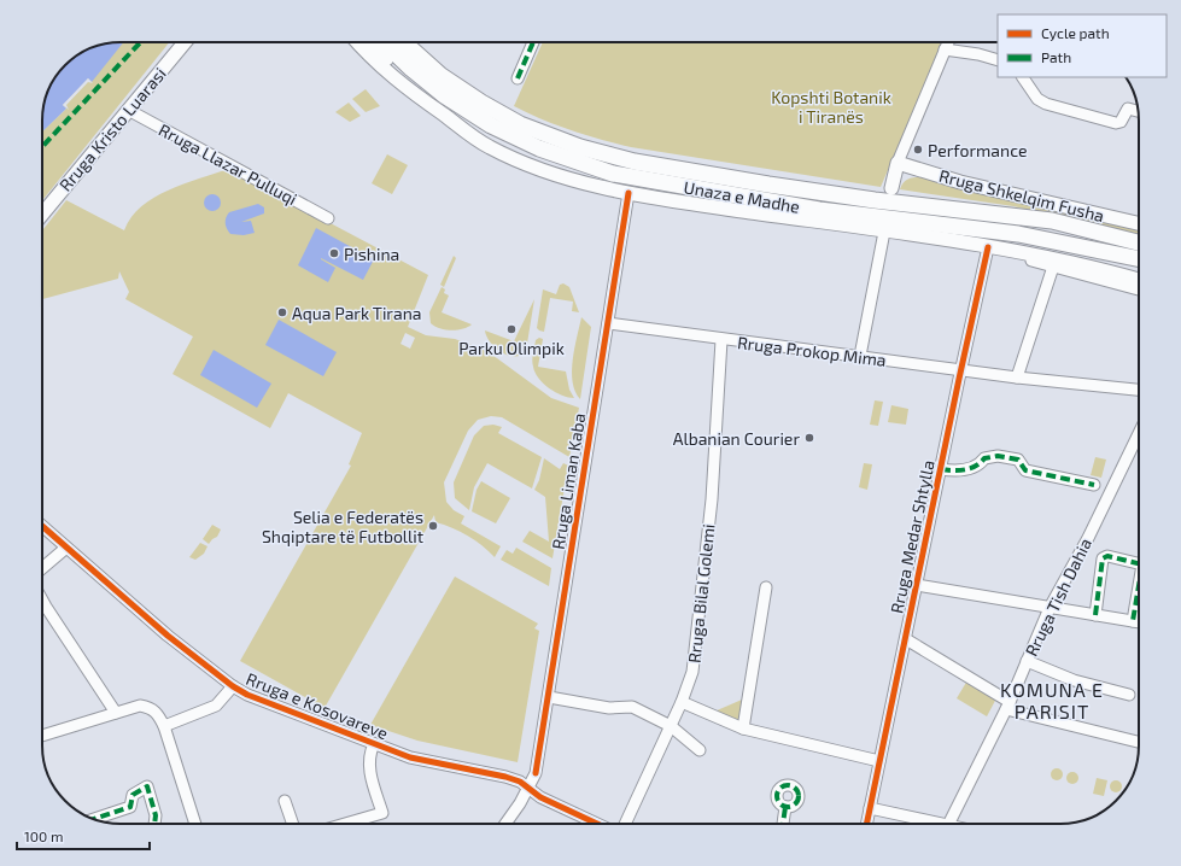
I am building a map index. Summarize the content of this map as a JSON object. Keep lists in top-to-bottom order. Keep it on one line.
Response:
{"streets":{"highway":["Unaza e Madhe"],"main road":["Rruga Kristo Luarasi","Rruga Shkelqim Fusha"],"street":["Rruga Llazar Pulluqi","Rruga Prokop Mima","Rruga Liman Kaba","Rruga Medar Shtylla","Rruga Bilal Golemi","Rruga Tish Dahia","Rruga e Kosovareve"]},"crossings":[["Rruga Kristo Luarasi","Rruga Llazar Pulluqi"],["Rruga Prokop Mima","Rruga Liman Kaba"],["Rruga Prokop Mima","Rruga Medar Shtylla"],["Rruga Prokop Mima","Rruga Bilal Golemi"],["Rruga Liman Kaba","Rruga e Kosovareve"]],"districts":["KOMUNA E PARISIT"],"parks":["Kopshti Botanik i Tiranës"],"places":["Performance","Pishina","Aqua Park Tirana","Parku Olimpik","Albanian Courier","Selia e Federatës Shqiptare të Futbollit"],"legend":["Cycle path","Path"],"scale_bar":"100 m"}
